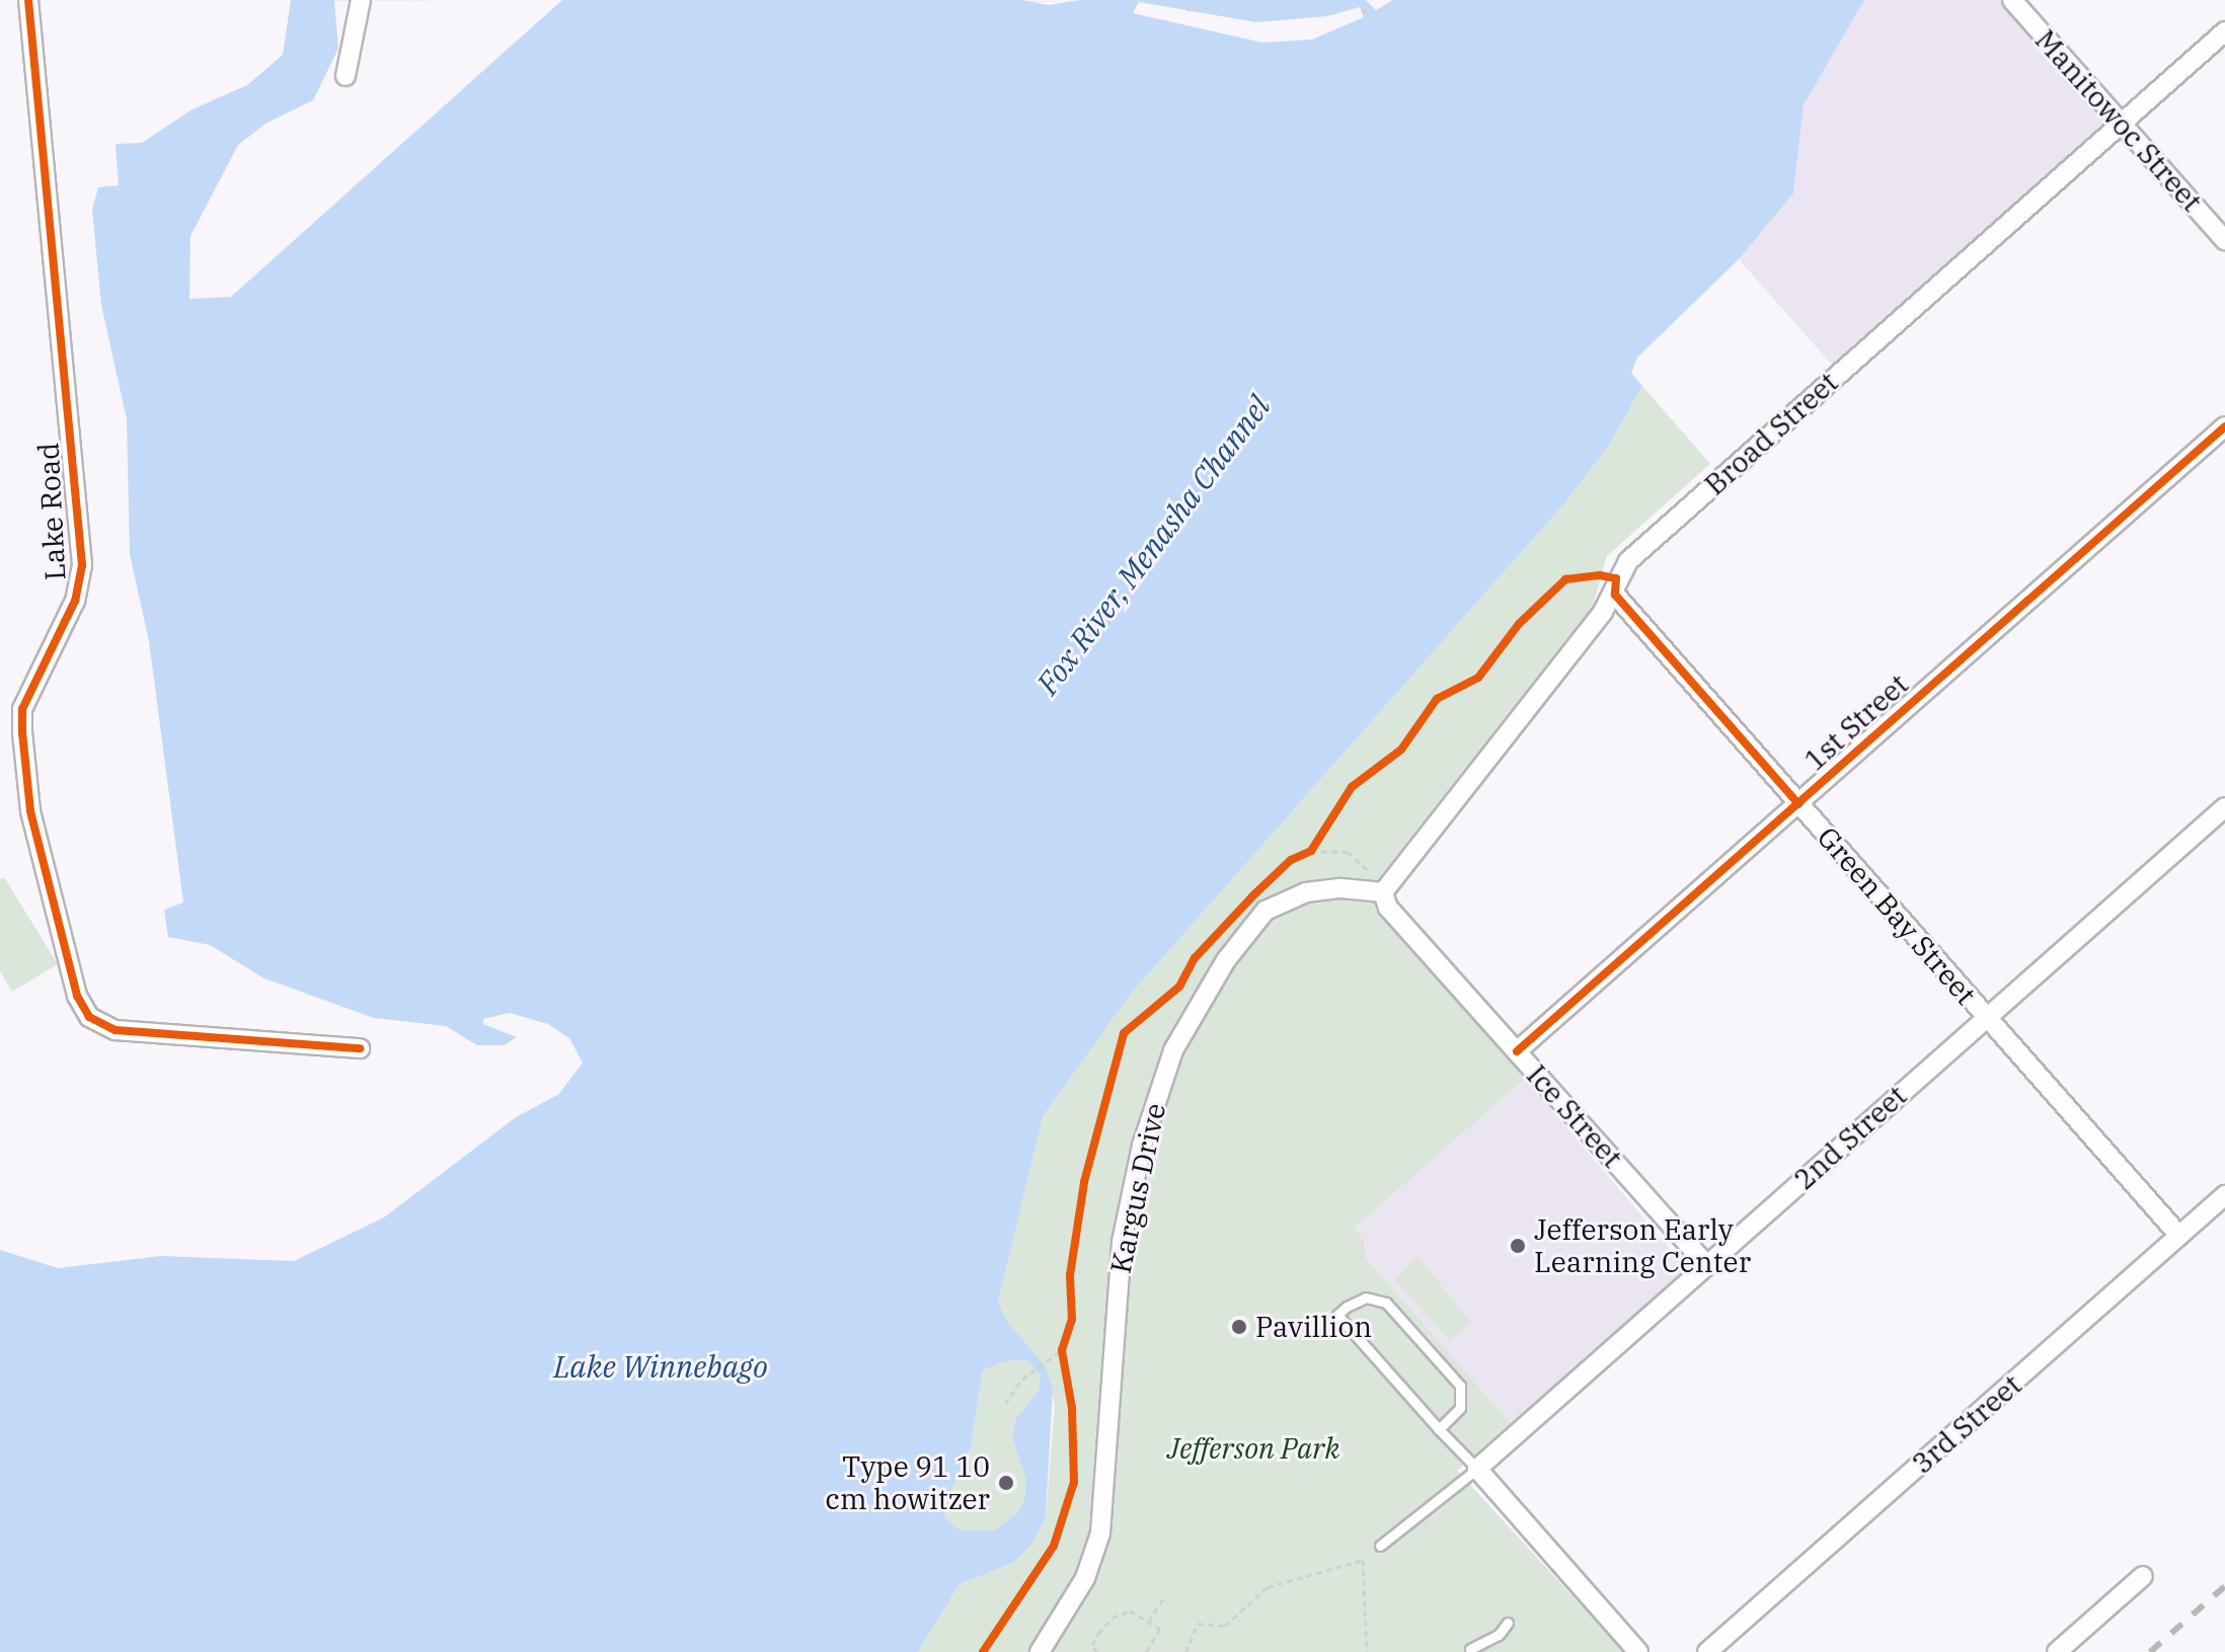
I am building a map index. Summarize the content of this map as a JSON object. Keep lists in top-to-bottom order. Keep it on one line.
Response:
{"streets":{"street":["Manitowoc Street","Broad Street","Lake Road","1st Street","Green Bay Street","Ice Street","2nd Street","Kargus Drive","3rd Street"]},"crossings":[["Manitowoc Street","Broad Street"],["Broad Street","Green Bay Street"],["Broad Street","Ice Street"],["Broad Street","Kargus Drive"],["1st Street","Green Bay Street"],["1st Street","Ice Street"],["Green Bay Street","2nd Street"],["Green Bay Street","3rd Street"],["Ice Street","2nd Street"],["Ice Street","Kargus Drive"]],"water":["Fox River, Menasha Channel","Lake Winnebago"],"parks":["Jefferson Park"],"places":["Jefferson Early Learning Center","Pavillion","Type 91 10 cm howitzer"]}
